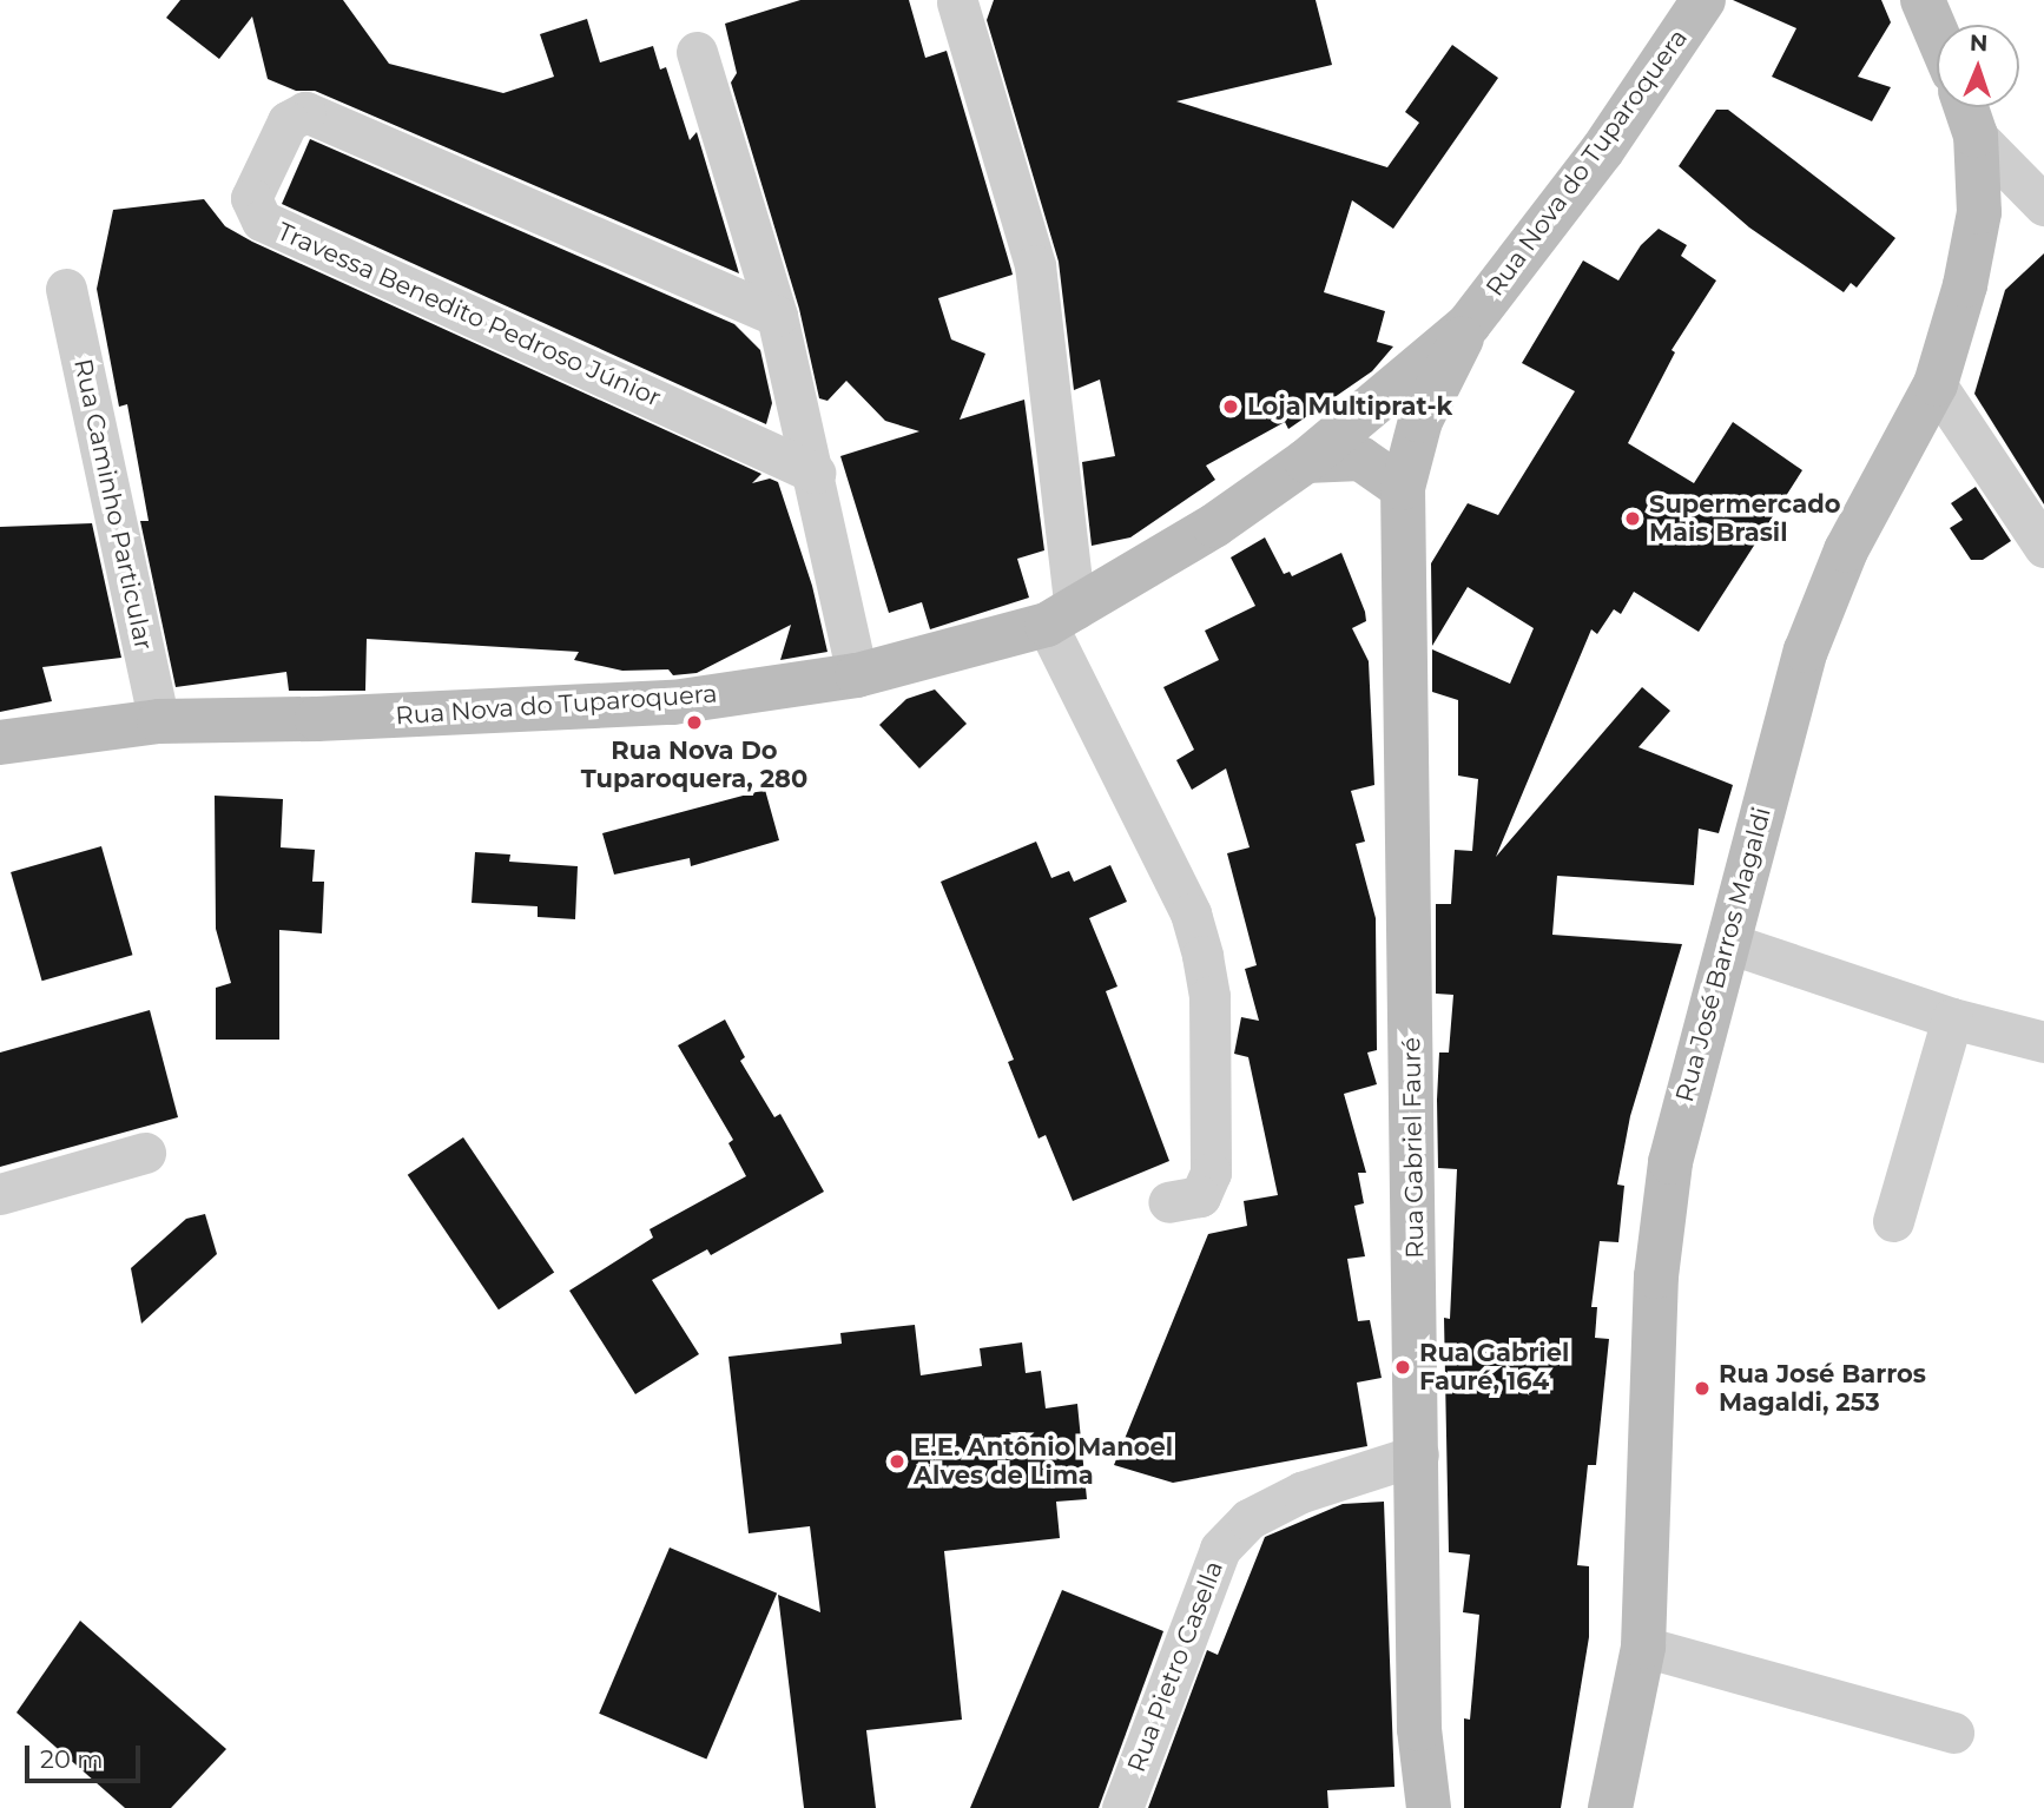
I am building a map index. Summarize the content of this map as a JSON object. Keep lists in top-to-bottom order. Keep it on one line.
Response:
{"streets":{"main road":["Rua Nova do Tuparoquera","Rua José Barros Magaldi","Rua Gabriel Fauré"],"street":["Travessa Benedito Pedroso Júnior","Rua Caminho Particular","Rua Pietro Casella"]},"crossings":[["Rua Nova do Tuparoquera","Rua Caminho Particular"],["Rua Nova do Tuparoquera","Rua Gabriel Fauré"],["Rua Gabriel Fauré","Rua Pietro Casella"]],"places":["Loja Multiprat-k","Supermercado Mais Brasil","Rua Nova Do Tuparoquera, 280","Rua Gabriel Fauré, 164","Rua José Barros Magaldi, 253","E.E. Antônio Manoel Alves de Lima"],"scale_bar":"20 m","north":"top"}
